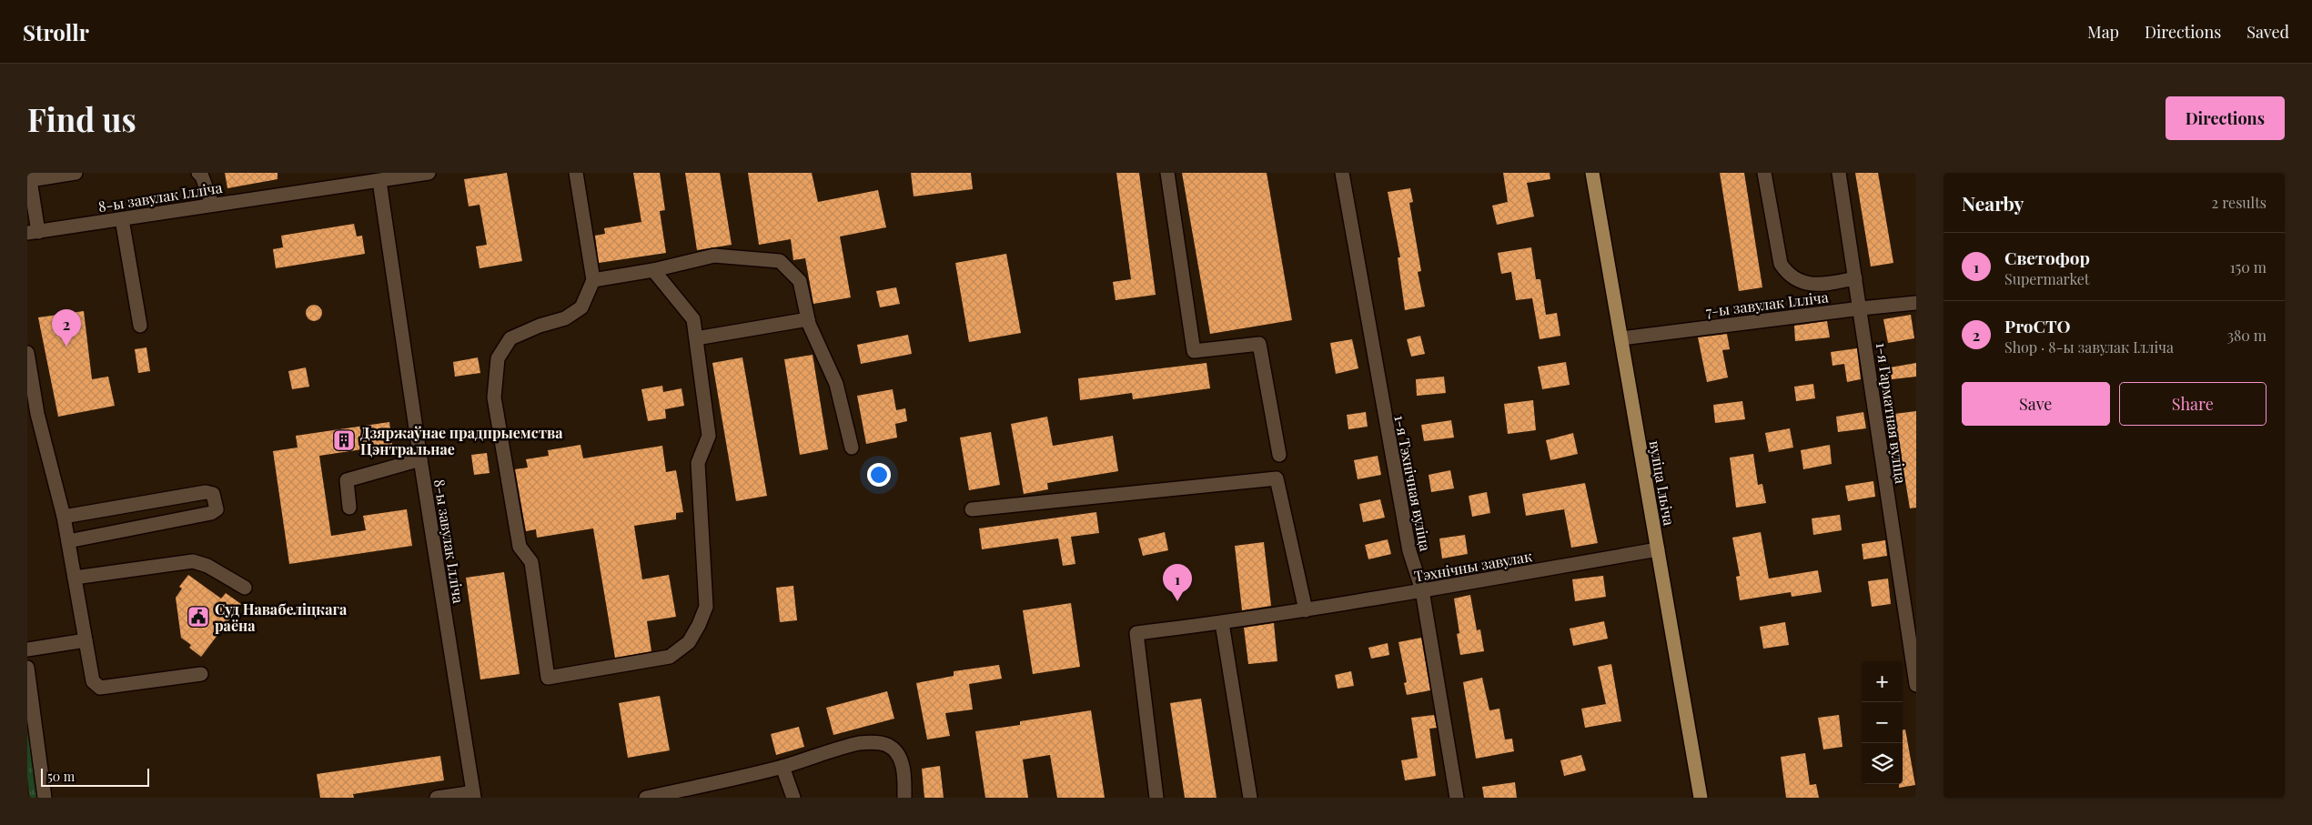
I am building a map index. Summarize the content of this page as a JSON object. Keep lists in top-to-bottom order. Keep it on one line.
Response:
{"streets":{"main road":["вуліца Ільіча"],"street":["8-ы завулак Ілліча","7-ы завулак Ілліча","1-я Гарматная вуліца","1-я Тэхнічная вуліца","Тэхнічны завулак"]},"crossings":[["7-ы завулак Ілліча","1-я Гарматная вуліца"],["7-ы завулак Ілліча","вуліца Ільіча"],["1-я Тэхнічная вуліца","Тэхнічны завулак"],["вуліца Ільіча","Тэхнічны завулак"]],"places":{"building":["Дзяржаўнае прадпрыемства Цэнтральнае"],"public building":["Суд Навабеліцкага раёна"]},"scale_bar":"50 m","page":{"header":"Strollr","nav":["Map","Directions","Saved"],"buttons":["Directions",["Save","Share"]],"title":"Find us","heading":["Nearby","2 results"],"list":[{"mark":"1","name":"Светофор","note":"Supermarket","value":"150 m"},{"mark":"2","name":"ProСТО","note":"Shop · 8-ы завулак Ілліча","value":"380 m"}],"pins":["2","1"],"map_buttons":["+","−"],"scale":"50 m"}}
